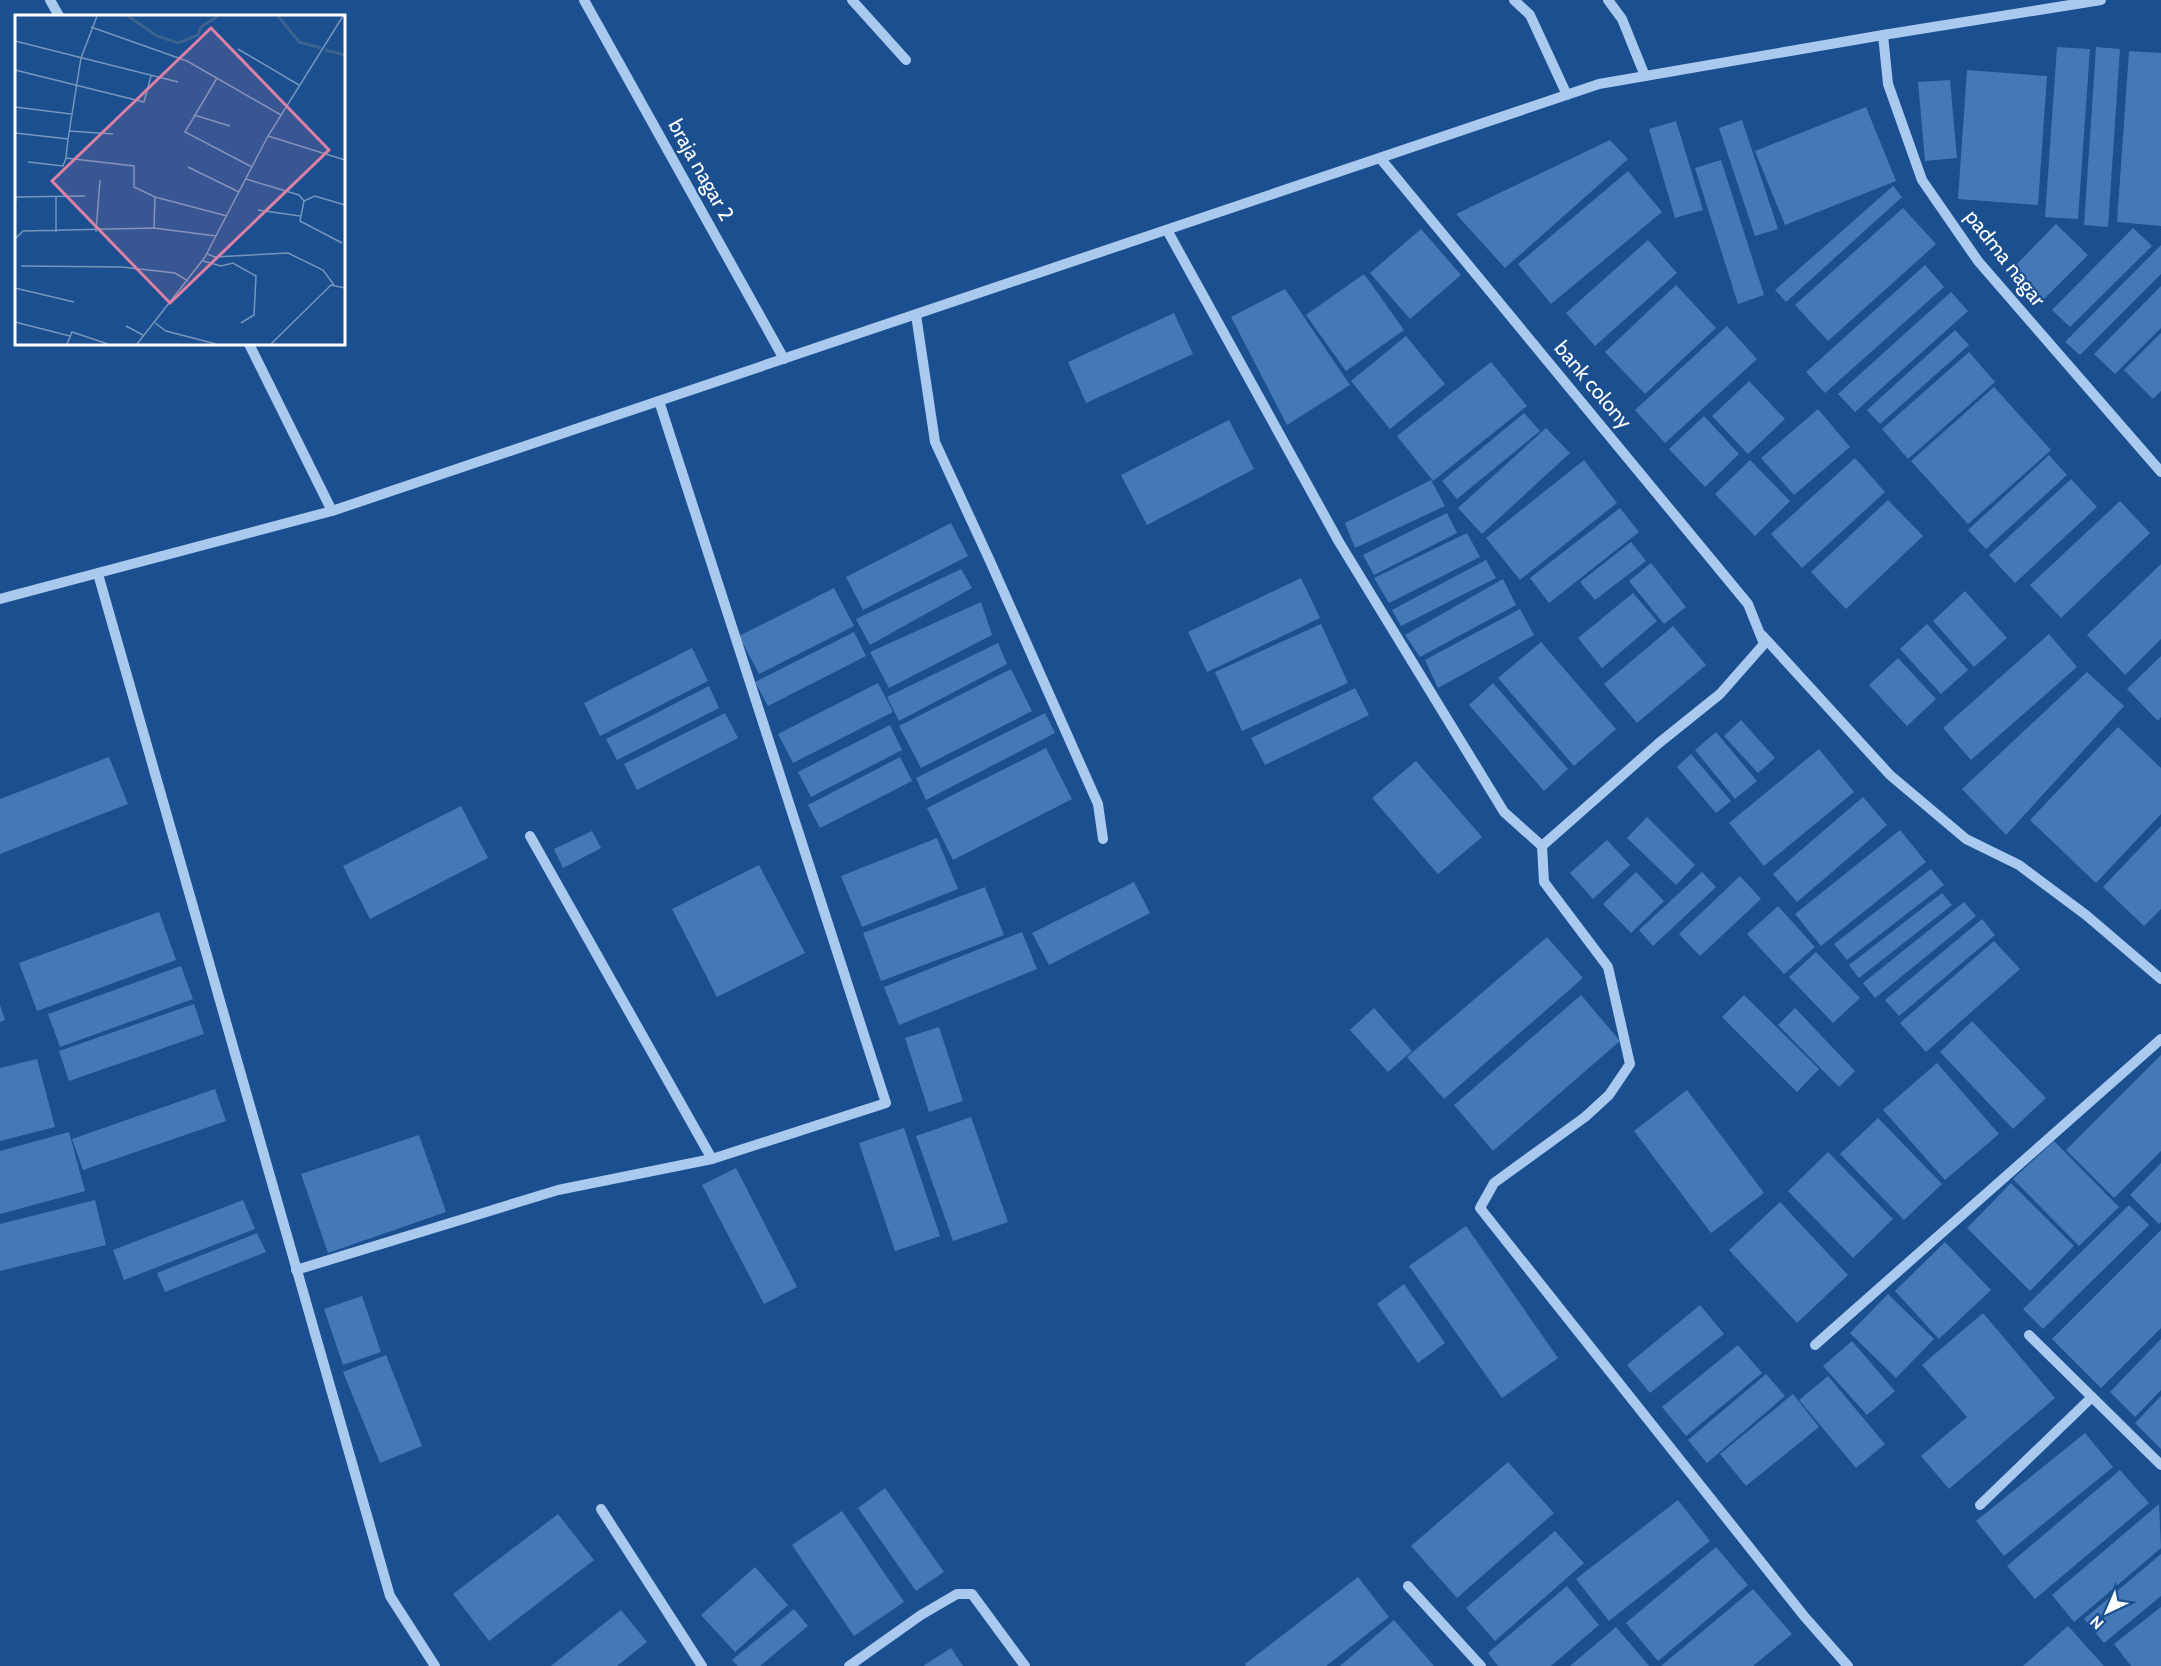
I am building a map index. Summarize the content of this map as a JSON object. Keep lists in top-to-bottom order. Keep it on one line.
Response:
{"streets":{"street":["braja nagar 2","padma nagar","bank colony"]},"north":"bottom left"}
